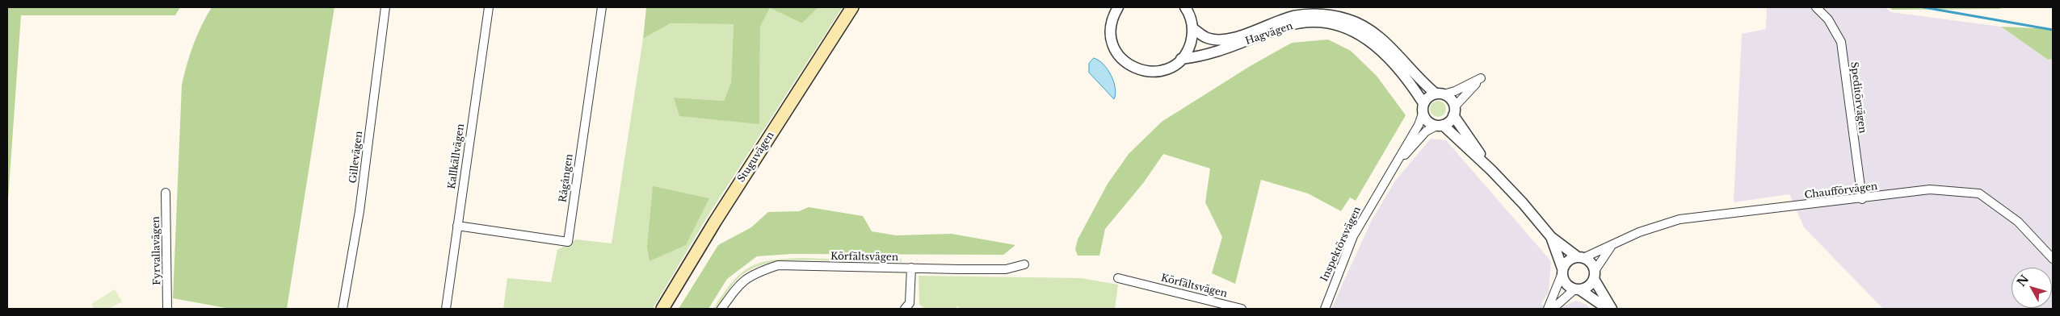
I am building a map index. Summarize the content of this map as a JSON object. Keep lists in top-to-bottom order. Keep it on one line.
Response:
{"streets":{"main road":["Stuguvägen"],"street":["Hagvägen","Speditörvägen","Kallkällvägen","Gillevägen","Rågången","Chaufförvägen","Inspektörsvägen","Fyrvallavägen","Körfältsvägen"]},"crossings":[["Hagvägen","Inspektörsvägen"],["Speditörvägen","Chaufförvägen"],["Kallkällvägen","Rågången"]],"north":"top left"}
